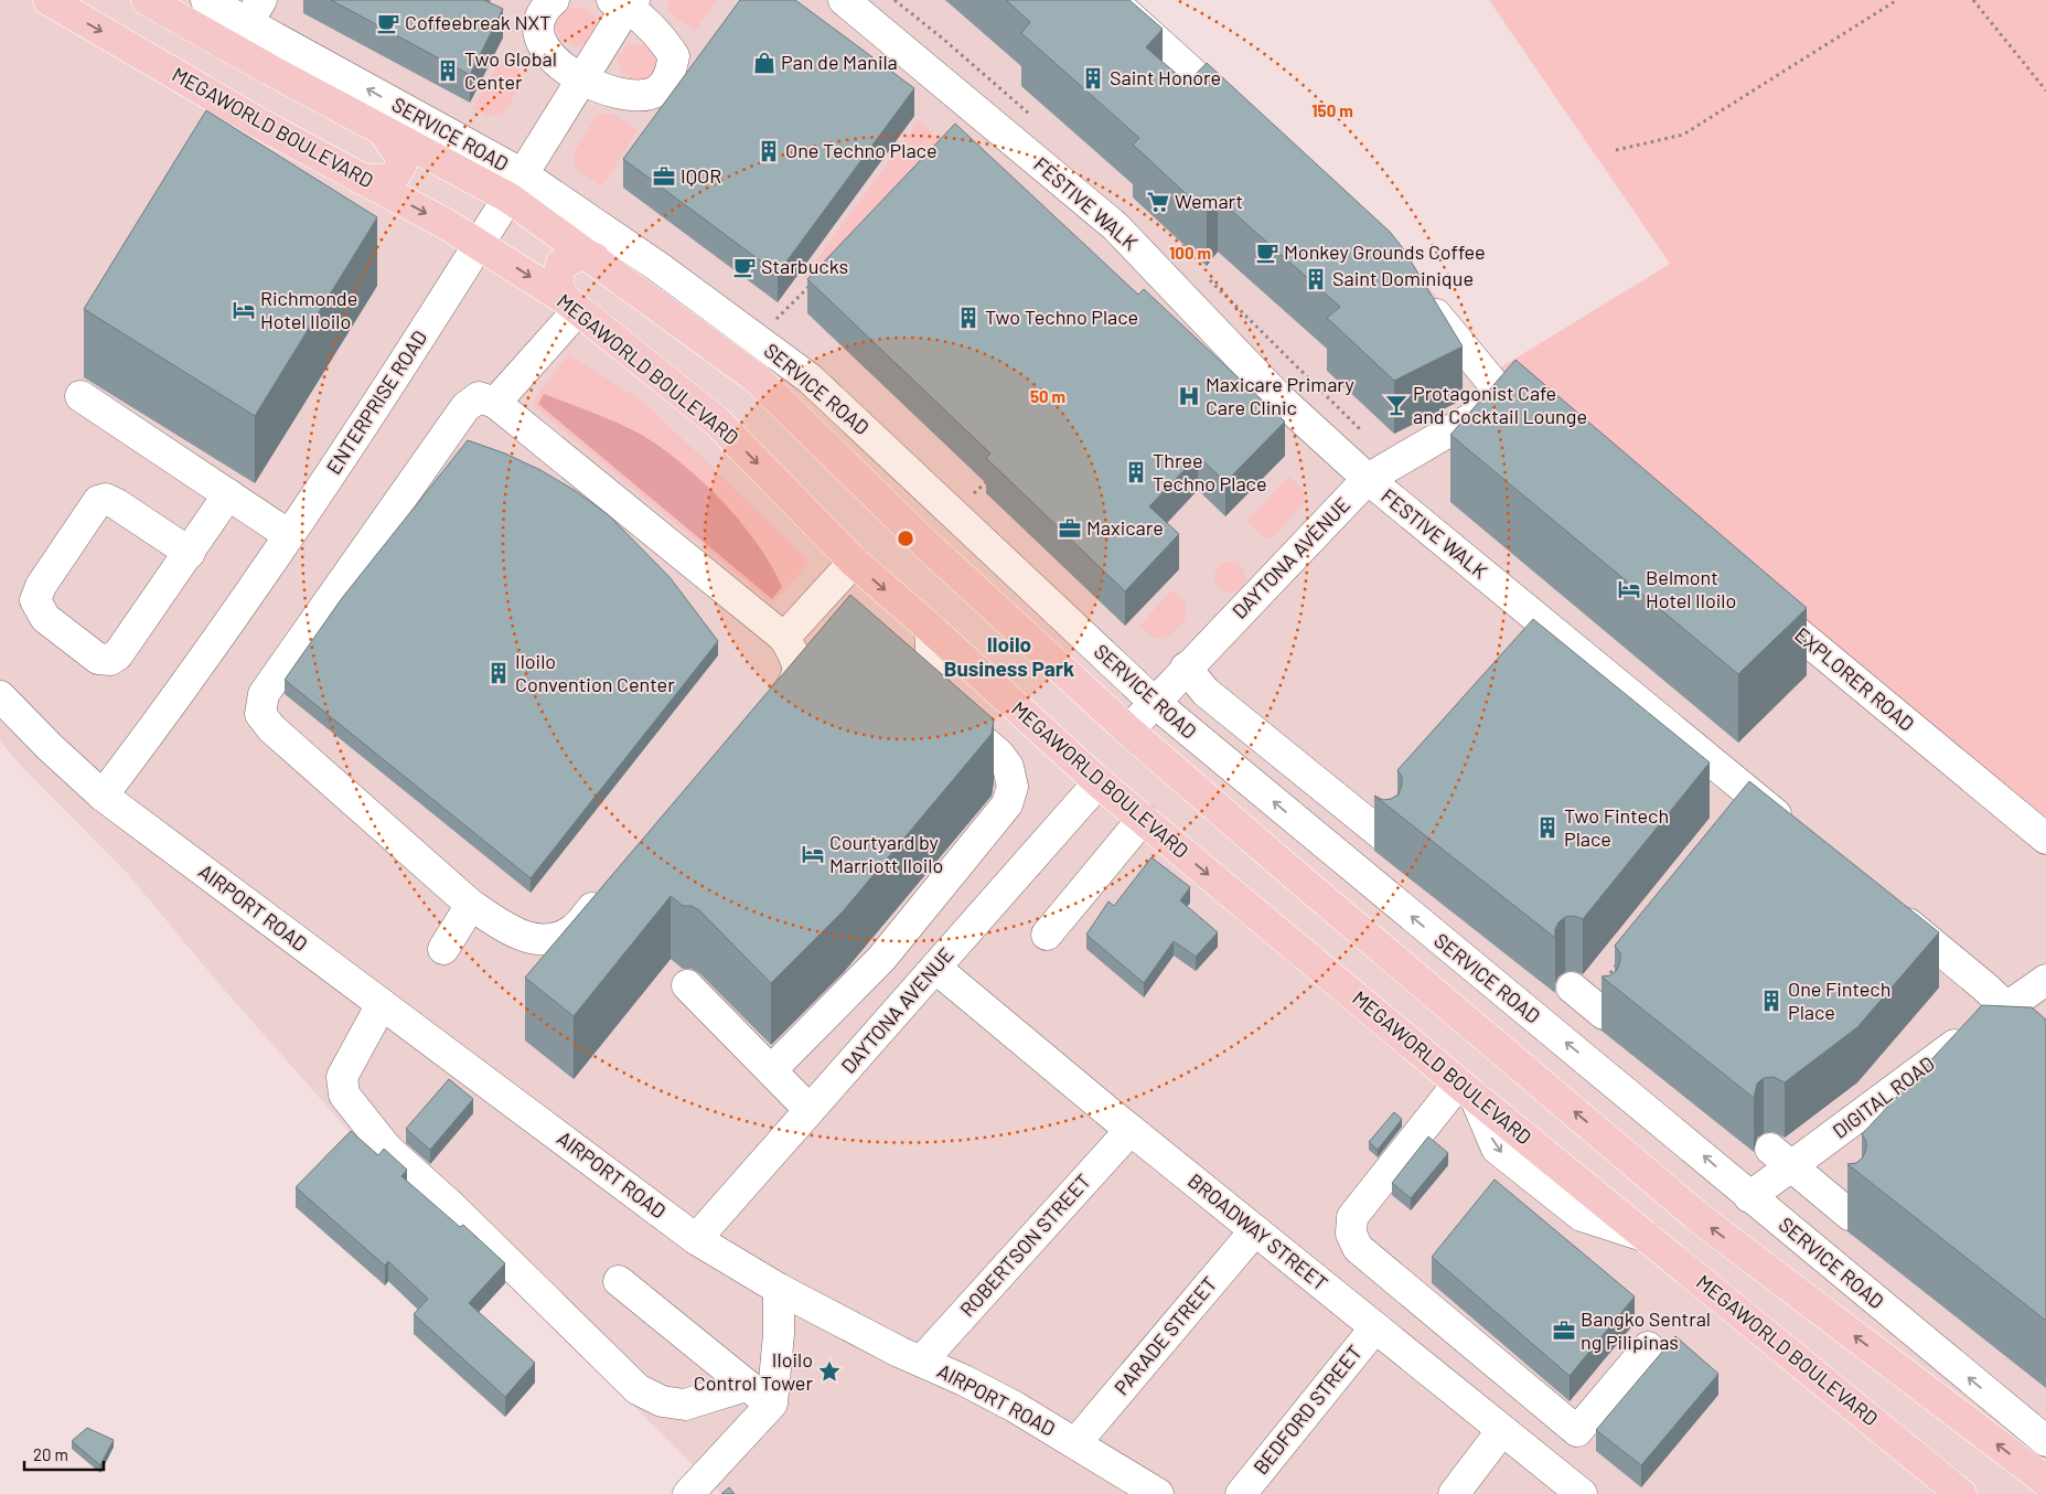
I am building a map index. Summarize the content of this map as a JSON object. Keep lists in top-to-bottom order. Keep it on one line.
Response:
{"streets":{"main road":["MEGAWORLD BOULEVARD"],"street":["SERVICE ROAD","FESTIVE WALK","ENTERPRISE ROAD","DAYTONA AVENUE","EXPLORER ROAD","AIRPORT ROAD","DIGITAL ROAD","BROADWAY STREET","ROBERTSON STREET","PARADE STREET","BEDFORD STREET"]},"crossings":[["MEGAWORLD BOULEVARD","ENTERPRISE ROAD"],["MEGAWORLD BOULEVARD","DAYTONA AVENUE"],["SERVICE ROAD","ENTERPRISE ROAD"],["SERVICE ROAD","DAYTONA AVENUE"],["SERVICE ROAD","DIGITAL ROAD"],["FESTIVE WALK","DAYTONA AVENUE"],["ENTERPRISE ROAD","AIRPORT ROAD"],["DAYTONA AVENUE","AIRPORT ROAD"],["DAYTONA AVENUE","BROADWAY STREET"],["AIRPORT ROAD","ROBERTSON STREET"],["AIRPORT ROAD","PARADE STREET"],["BROADWAY STREET","ROBERTSON STREET"],["BROADWAY STREET","PARADE STREET"],["BROADWAY STREET","BEDFORD STREET"]],"one_way":["SERVICE ROAD"],"districts":["Iloilo Business Park"],"places":{"cafe":["Coffeebreak NXT","Monkey Grounds Coffee","Starbucks"],"shop":["Pan de Manila"],"building":["Two Global Center","Saint Honore","One Techno Place","Saint Dominique","Two Techno Place","Three Techno Place","Iloilo Convention Center","Two Fintech Place","One Fintech Place"],"office":["IQOR","Maxicare","Bangko Sentral ng Pilipinas"],"supermarket":["Wemart"],"hotel":["Richmonde Hotel Iloilo","Belmont Hotel Iloilo","Courtyard by Marriott Iloilo"],"hospital":["Maxicare Primary Care Clinic"],"bar":["Protagonist Cafe and Cocktail Lounge"],"place":["Iloilo Control Tower"]},"scale_bar":"20 m","rings":["150 m","100 m","50 m"]}
